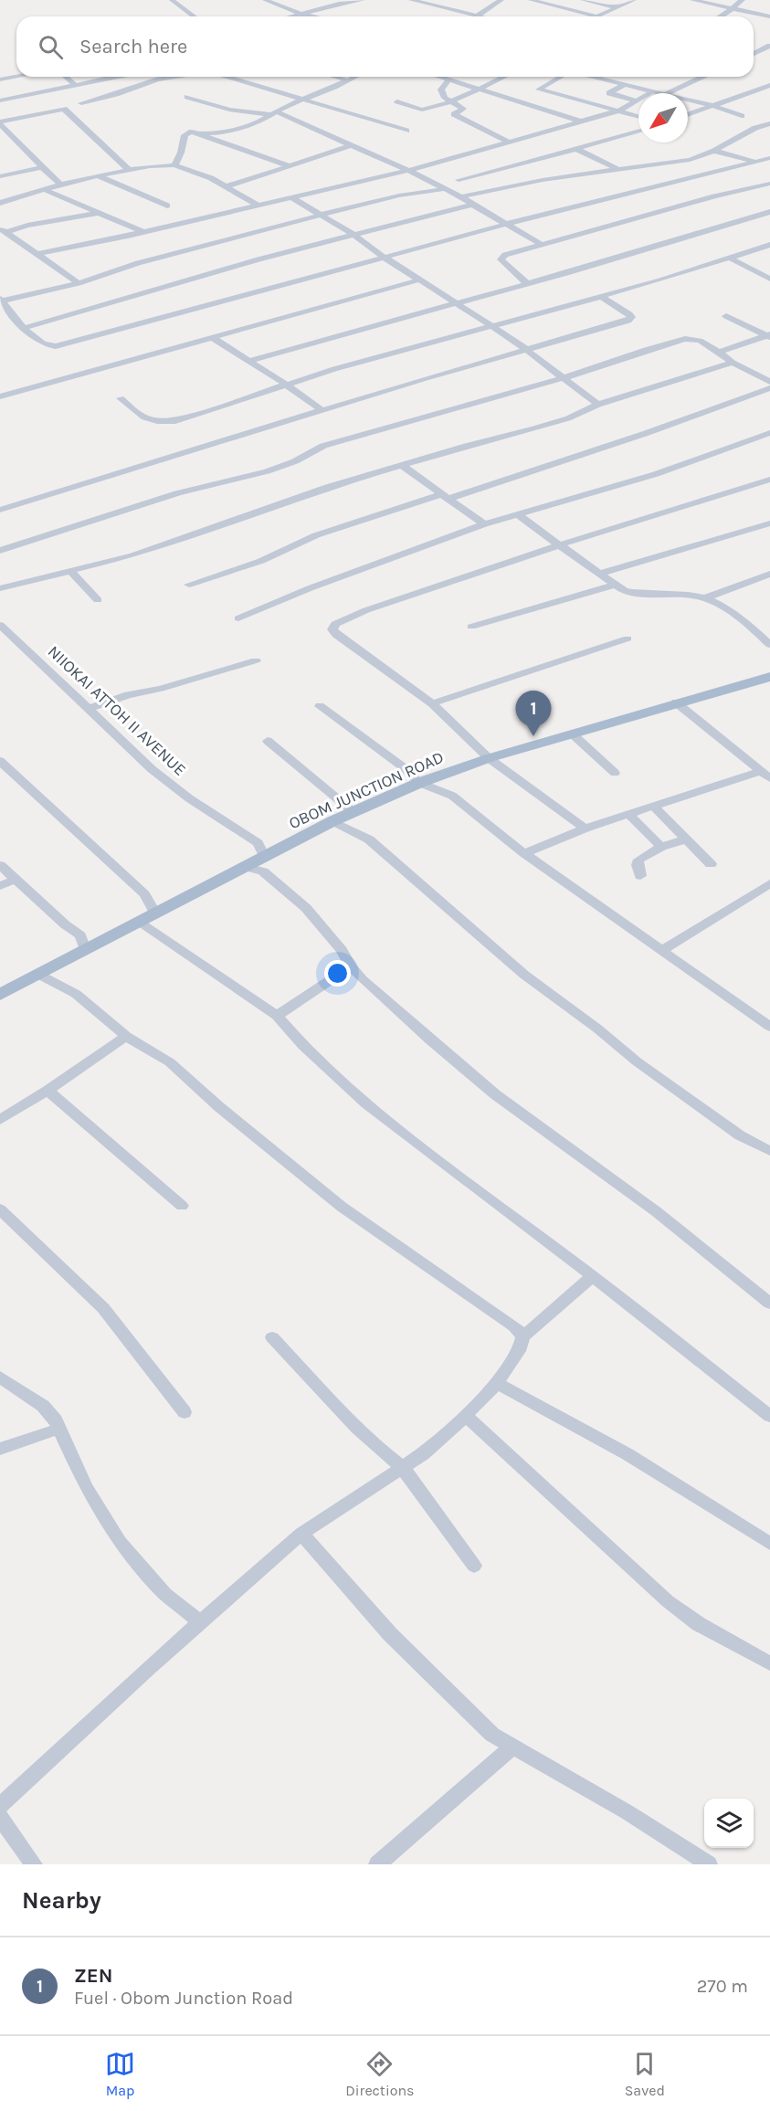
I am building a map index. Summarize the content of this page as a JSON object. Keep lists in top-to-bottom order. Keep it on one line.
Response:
{"streets":{"main road":["OBOM JUNCTION ROAD"],"street":["NIIOKAI ATTOH II AVENUE"]},"crossings":[["NIIOKAI ATTOH II AVENUE","OBOM JUNCTION ROAD"]],"north":"bottom left","page":{"search":"Search here","pins":"1","heading":"Nearby","list":[{"mark":"1","name":"ZEN","note":"Fuel · Obom Junction Road","value":"270 m"}],"nav":["Map","Directions","Saved"]}}
